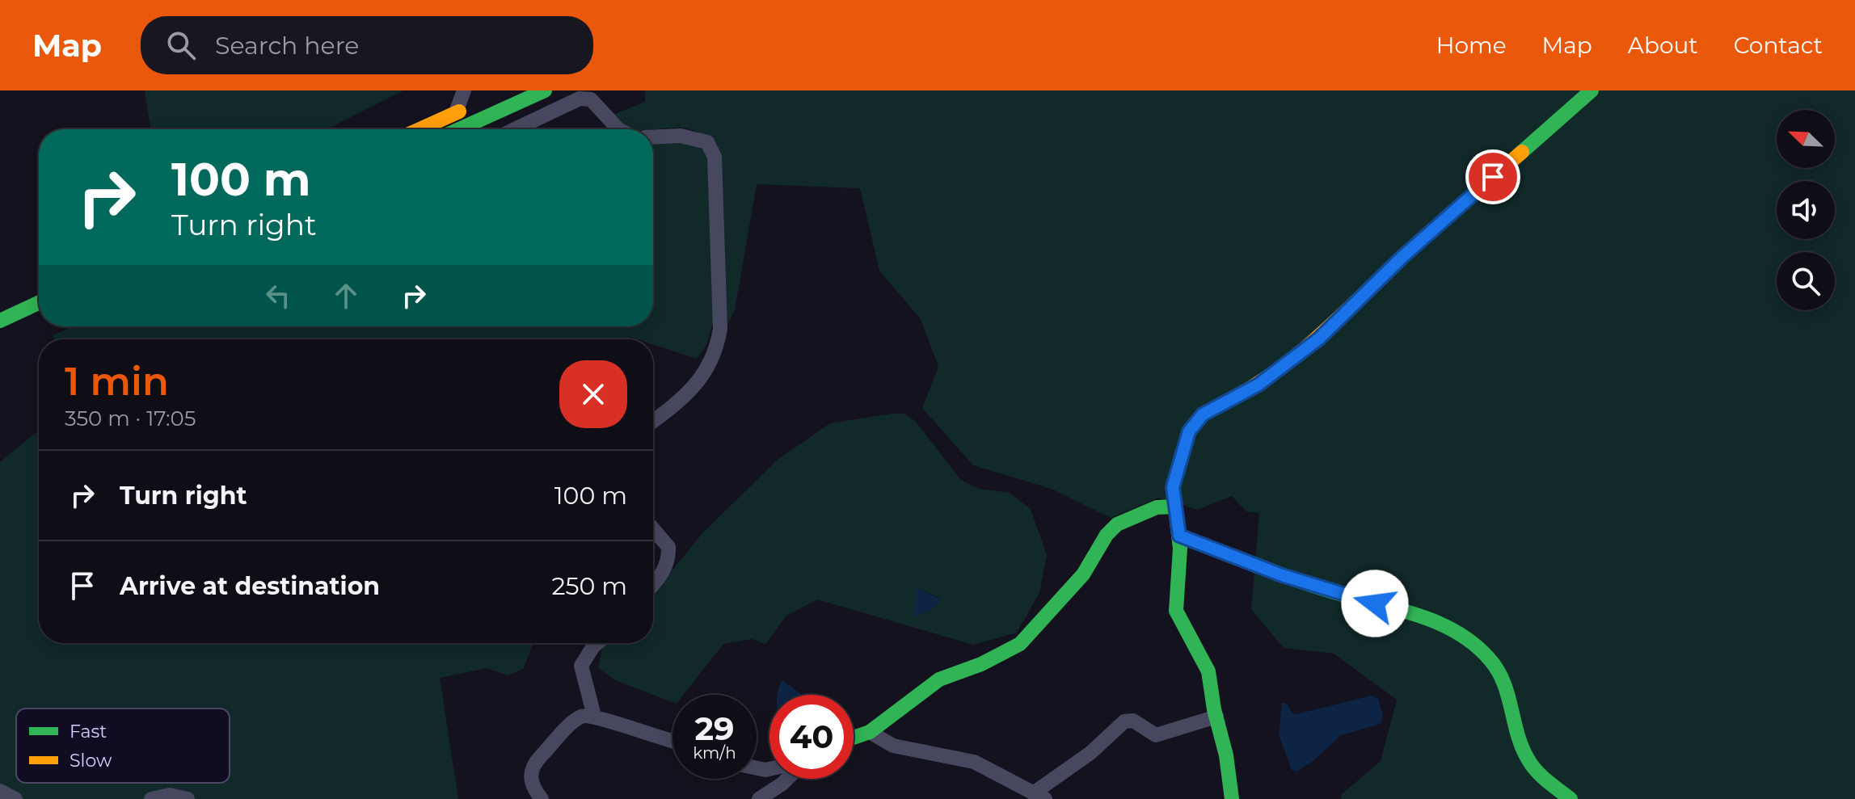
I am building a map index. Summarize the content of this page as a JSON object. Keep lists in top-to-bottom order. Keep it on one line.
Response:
{"legend":["Fast","Slow"],"north":"top left","page":{"header":"Map","search":"Search here","nav":["Home","Map","About","Contact"],"turn":["100 m","Turn right"],"heading":["1 min","350 m · 17:05"],"list":[{"name":"Turn right","value":"100 m"},{"name":"Arrive at destination","value":"250 m"}],"speed":"29 km/h","limit":"40"}}
